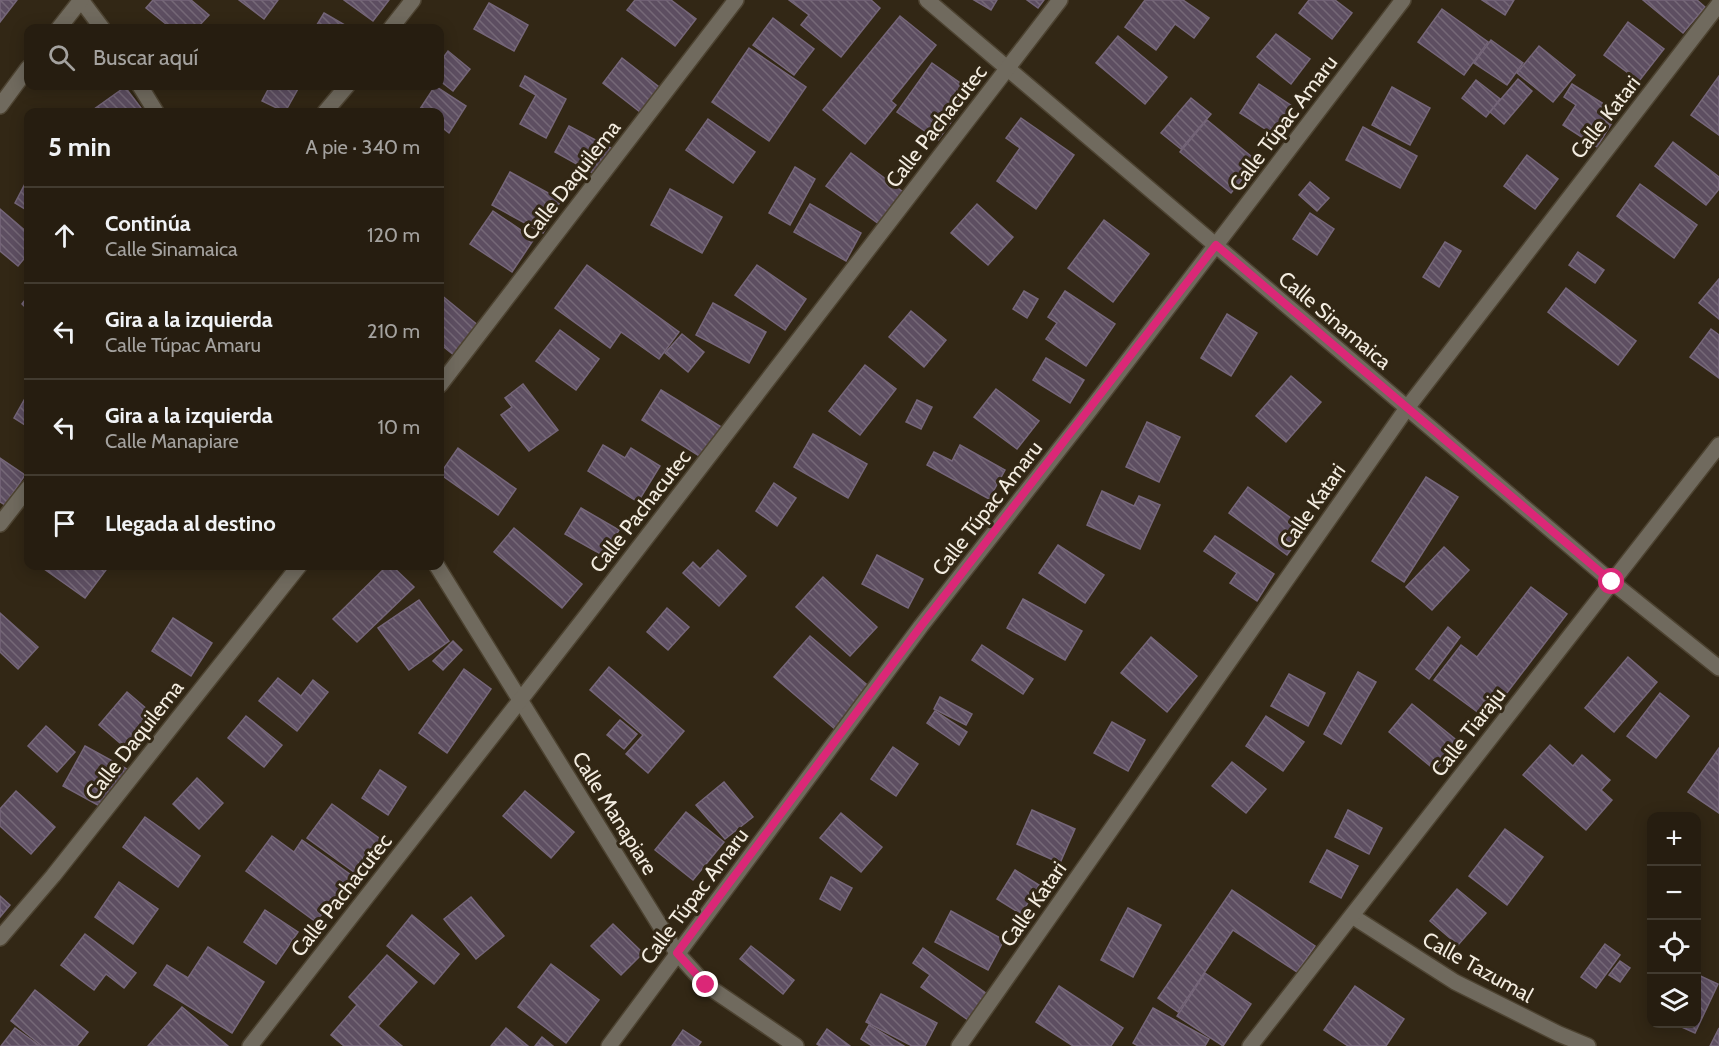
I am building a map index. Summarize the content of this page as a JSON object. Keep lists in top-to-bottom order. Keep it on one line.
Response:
{"streets":{"street":["Calle Katari","Calle Túpac Amaru","Calle Pachacutec","Calle Daquilema","Calle Sinamaica","Calle Tiaraju","Calle Manapiare","Calle Tazumal"]},"crossings":[["Calle Katari","Calle Sinamaica"],["Calle Túpac Amaru","Calle Sinamaica"],["Calle Túpac Amaru","Calle Manapiare"],["Calle Pachacutec","Calle Sinamaica"],["Calle Pachacutec","Calle Manapiare"],["Calle Sinamaica","Calle Tiaraju"],["Calle Tiaraju","Calle Tazumal"]],"page":{"search":"Buscar aquí","heading":["5 min","A pie · 340 m"],"list":[["Continúa","Calle Sinamaica","120 m"],["Gira a la izquierda","Calle Túpac Amaru","210 m"],["Gira a la izquierda","Calle Manapiare","10 m"],"Llegada al destino"],"map_buttons":["+","−"]}}
